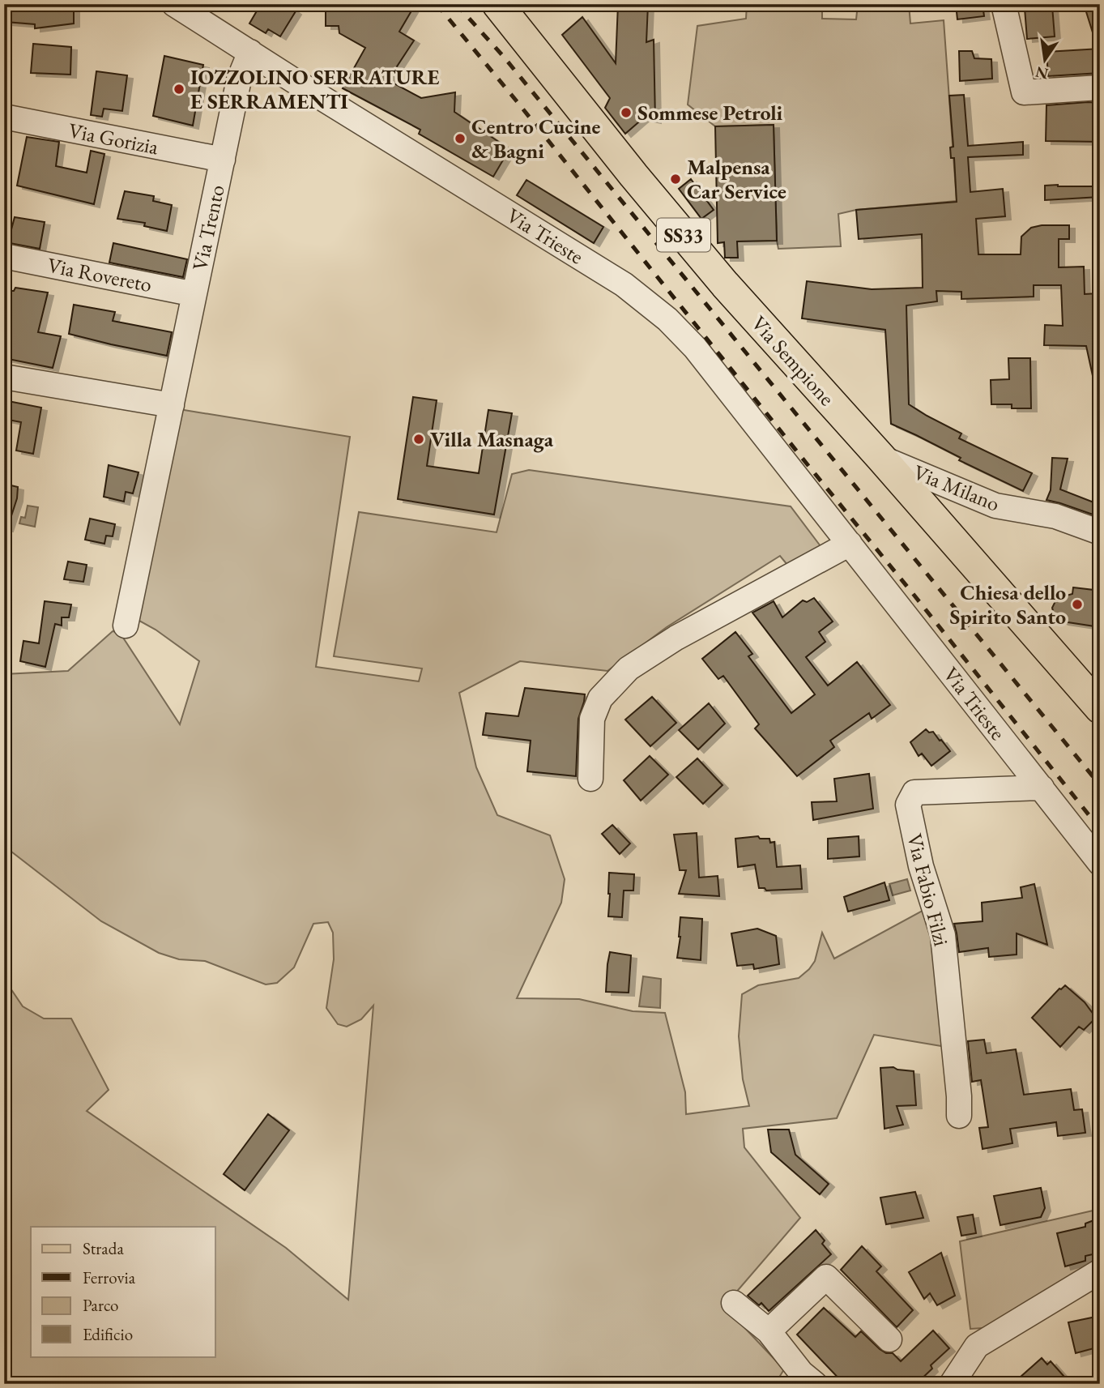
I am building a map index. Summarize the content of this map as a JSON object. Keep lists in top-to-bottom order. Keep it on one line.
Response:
{"streets":{"main road":["SS33","Via Sempione"],"street":["Via Gorizia","Via Trento","Via Trieste","Via Rovereto","Via Milano","Via Fabio Filzi"]},"crossings":[["Via Gorizia","Via Trento"],["Via Trento","Via Trieste"],["Via Trento","Via Rovereto"],["Via Trieste","Via Fabio Filzi"],["Via Sempione","Via Milano"]],"places":["IOZZOLINO SERRATURE E SERRAMENTI","Sommese Petroli","Centro Cucine & Bagni","Malpensa Car Service","Villa Masnaga","Chiesa dello Spirito Santo"],"legend":["Strada","Ferrovia","Parco","Edificio"],"north":"bottom"}
